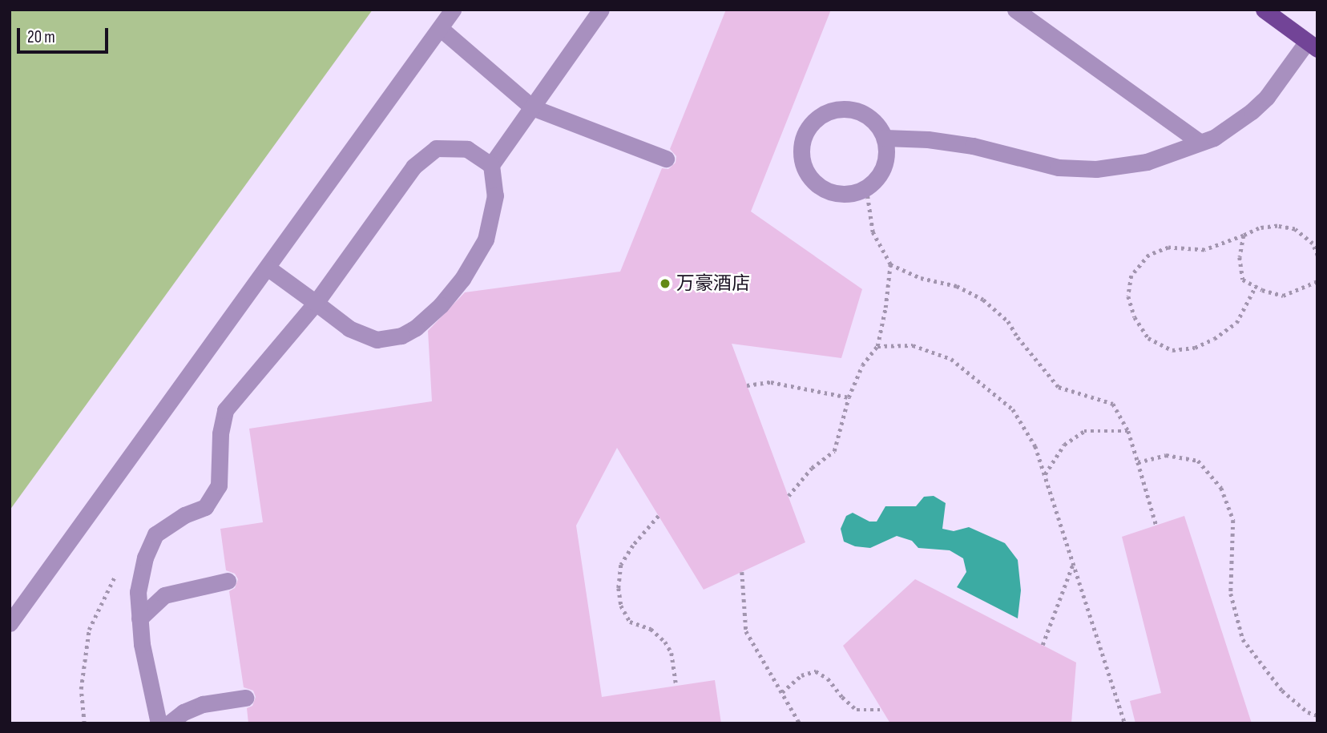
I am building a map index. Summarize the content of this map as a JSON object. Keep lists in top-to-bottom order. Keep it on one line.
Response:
{"places":["万豪酒店"],"scale_bar":"20 m"}
